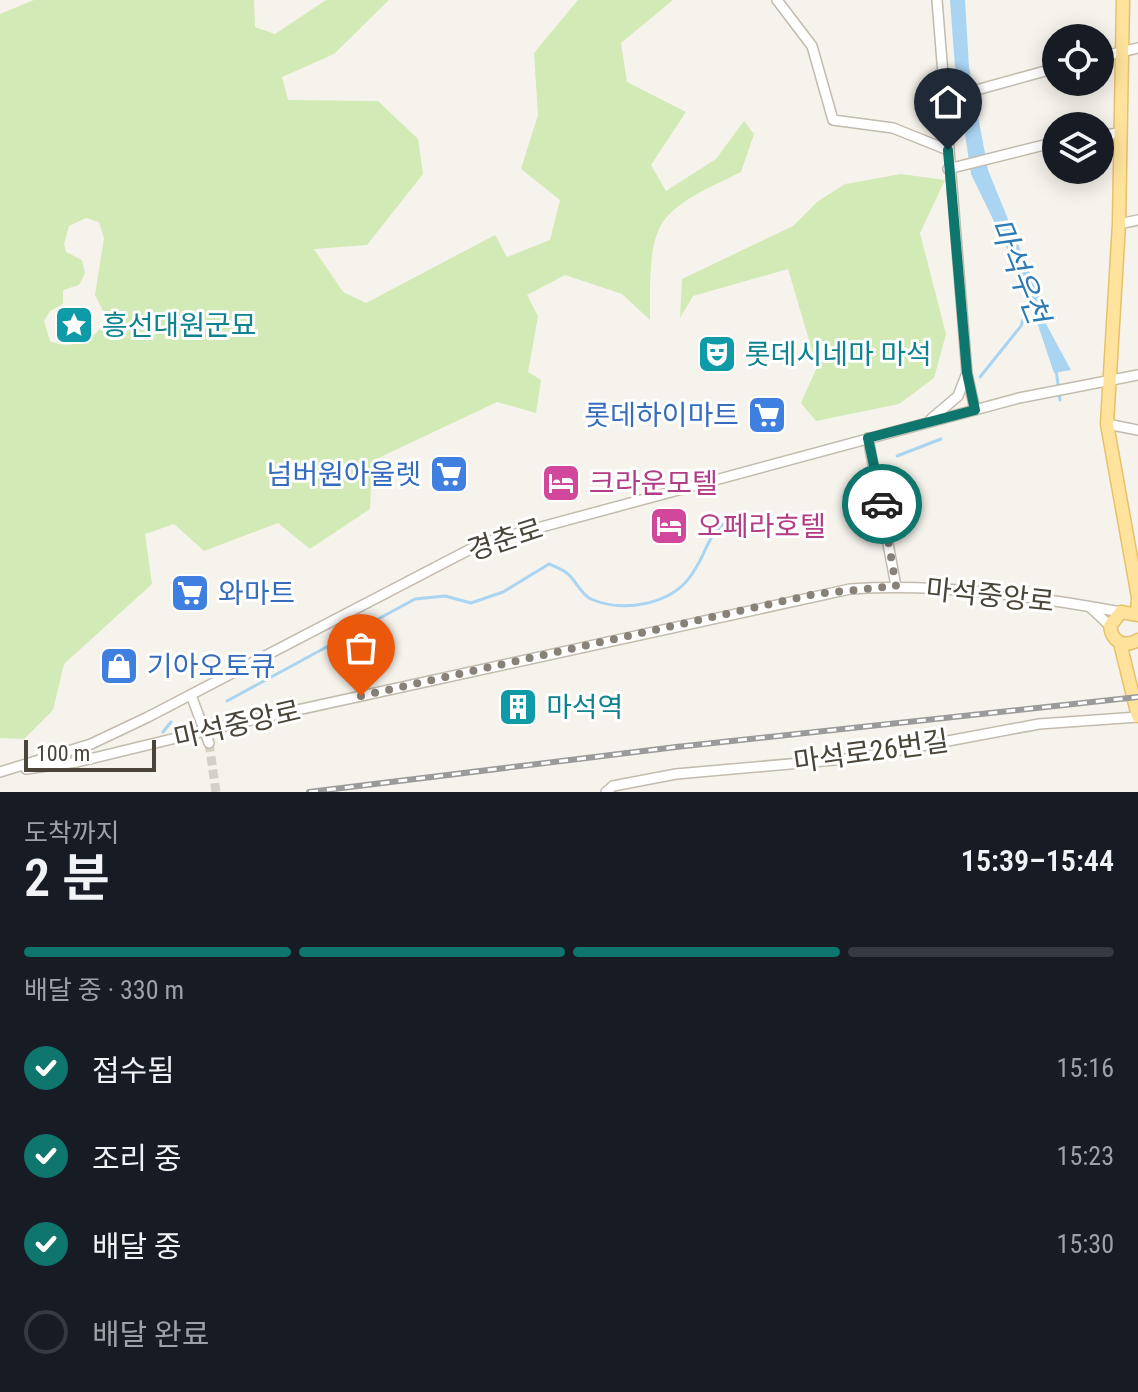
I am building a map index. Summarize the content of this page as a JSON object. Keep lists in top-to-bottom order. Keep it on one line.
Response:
{"streets":{"street":["경춘로","마석중앙로","마석로26번길"]},"crossings":[["경춘로","마석중앙로"]],"water":["마석우천"],"places":{"place":["흥선대원군묘"],"theatre":["롯데시네마 마석"],"supermarket":["롯데하이마트","넘버원아울렛","와마트"],"hotel":["크라운모텔","오페라호텔"],"shop":["기아오토큐"],"building":["마석역"]},"scale_bar":"100 m","page":{"scale":"100 m","heading":["2 분","도착까지","15:39–15:44"],"bar":"배달 중 · 330 m","list":[["접수됨","15:16"],["조리 중","15:23"],["배달 중","15:30"],"배달 완료"]}}
